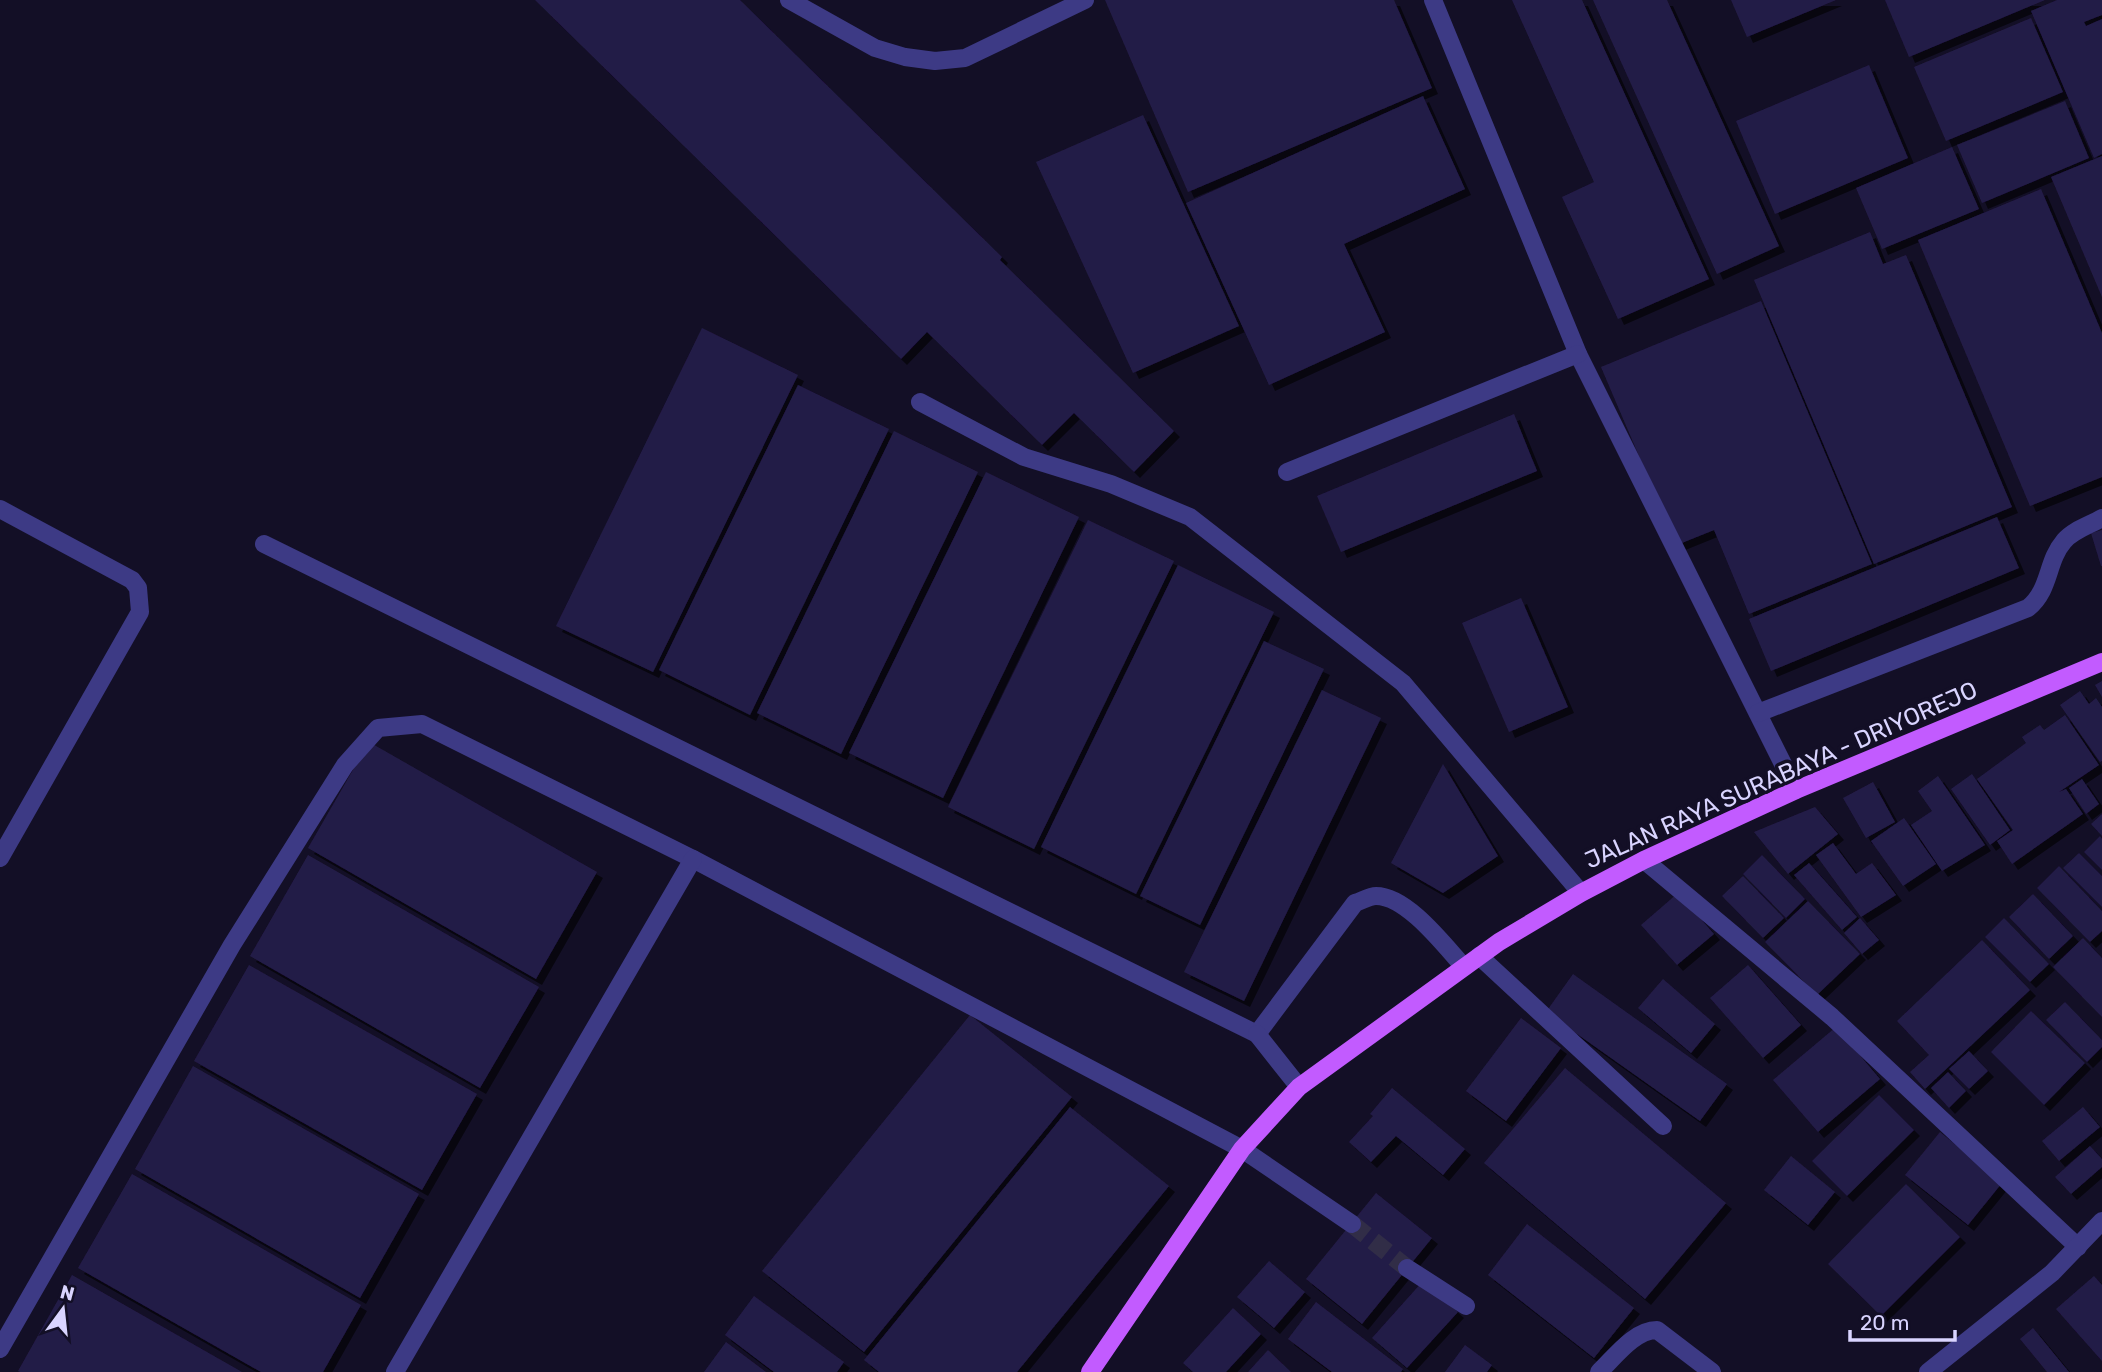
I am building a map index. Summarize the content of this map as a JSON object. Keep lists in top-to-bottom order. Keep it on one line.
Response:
{"streets":{"main road":["JALAN RAYA SURABAYA - DRIYOREJO"]},"scale_bar":"20 m","north":"top"}
